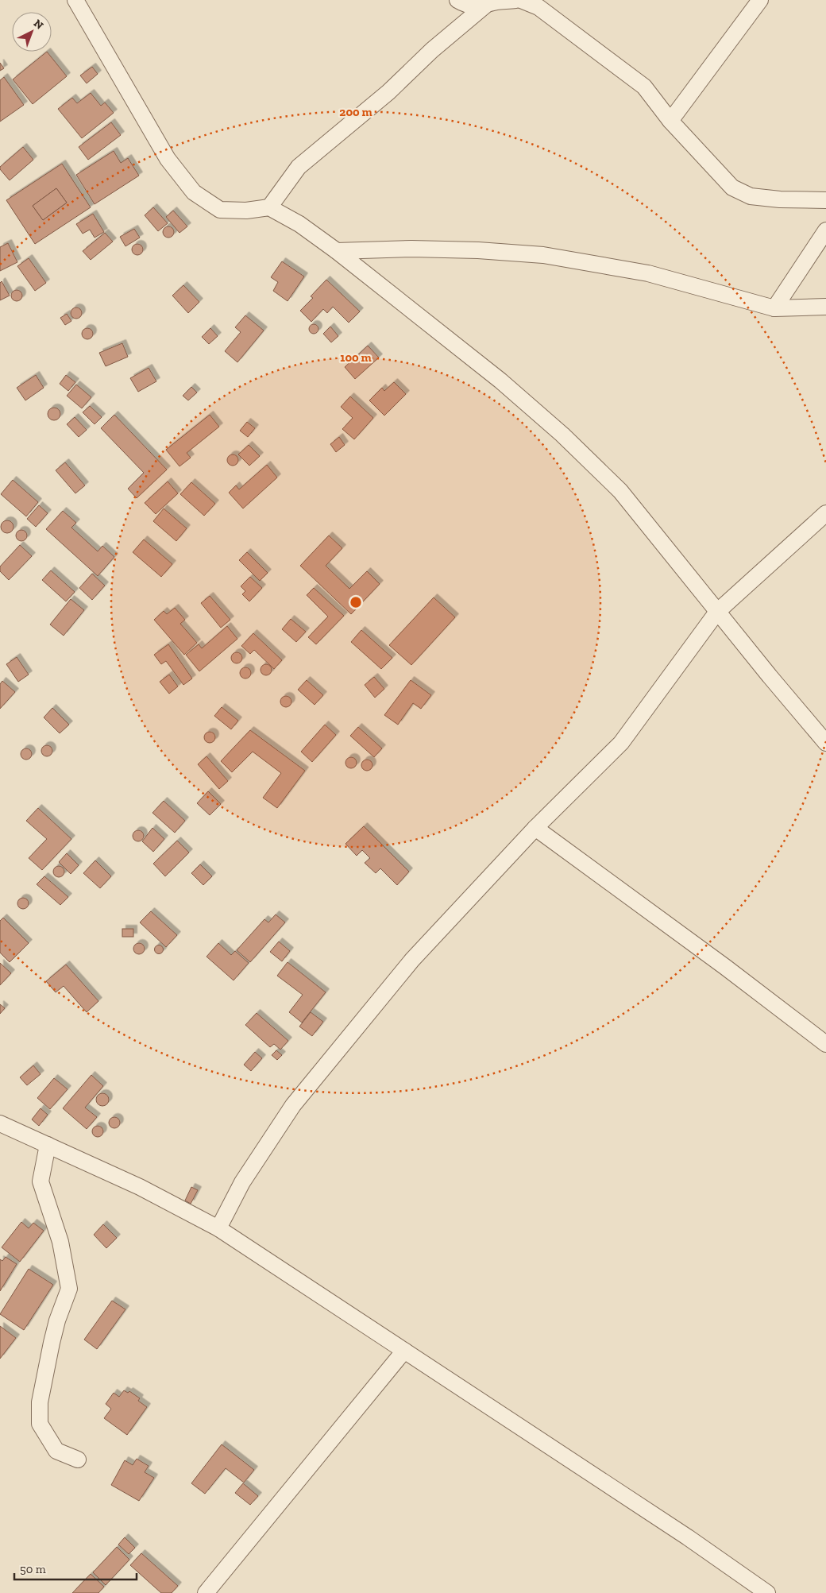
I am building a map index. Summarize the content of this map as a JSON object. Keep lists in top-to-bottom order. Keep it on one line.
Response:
{"scale_bar":"50 m","north":"top right","rings":["200 m","100 m"]}
